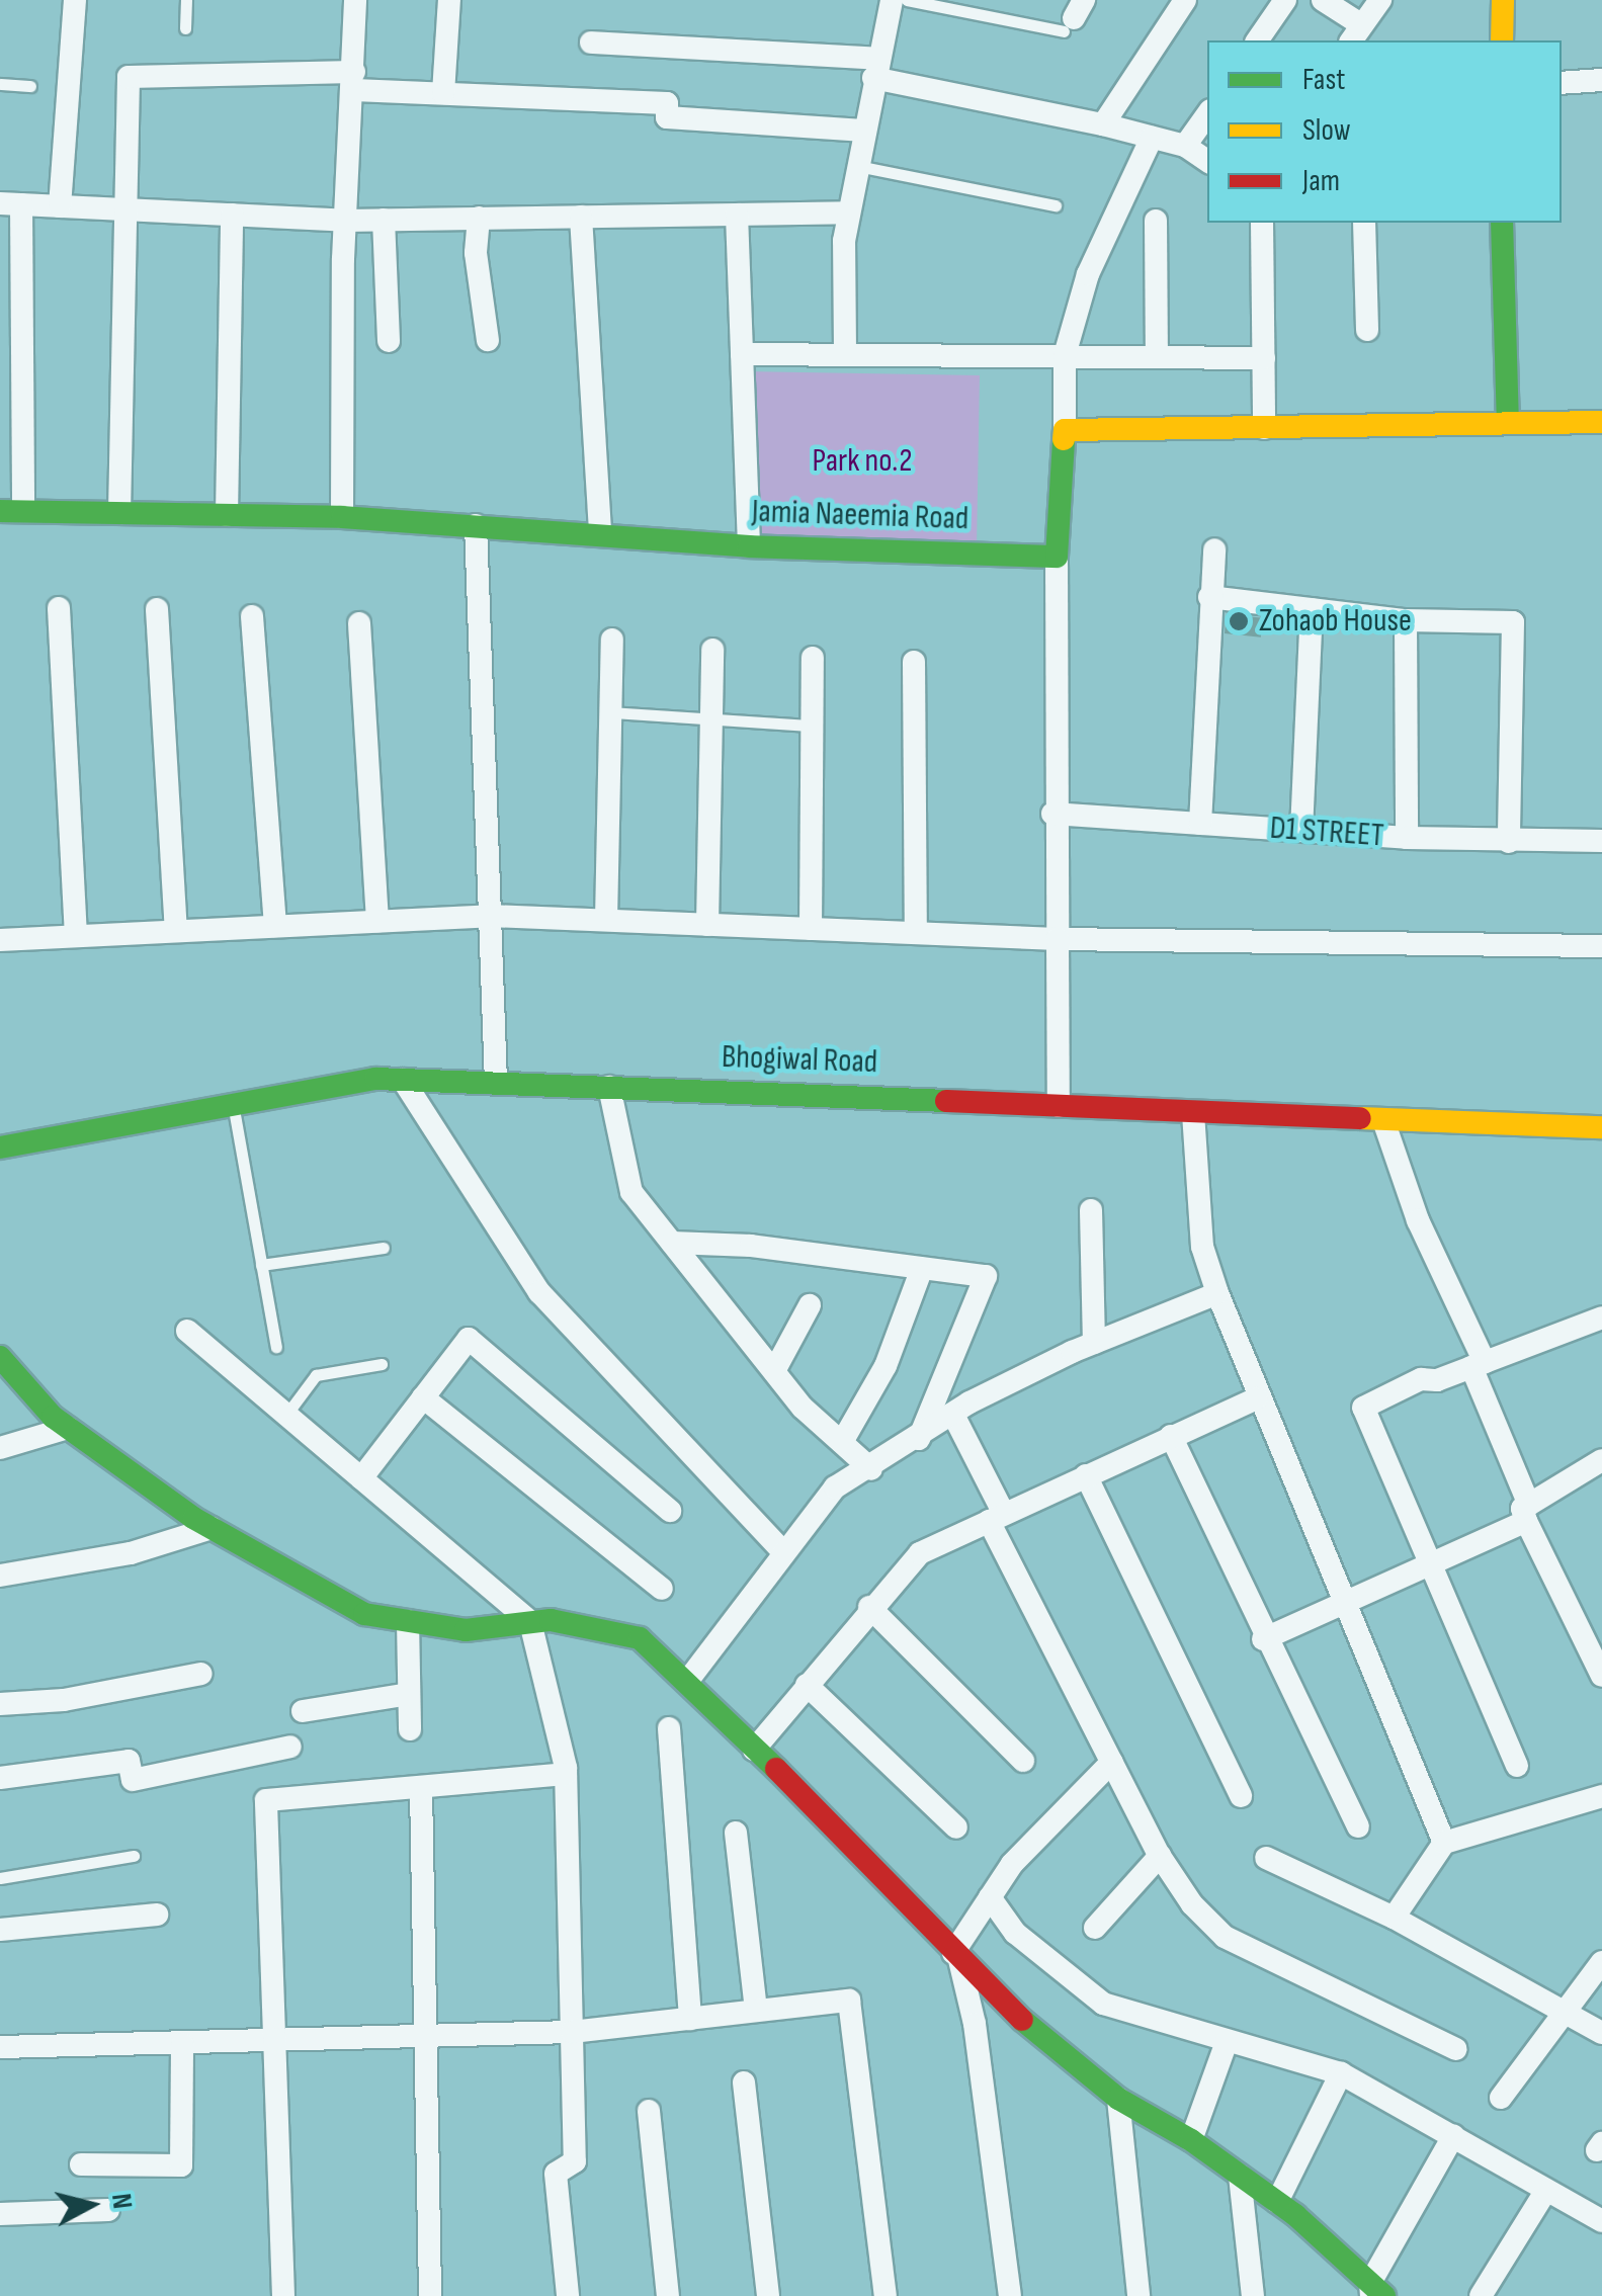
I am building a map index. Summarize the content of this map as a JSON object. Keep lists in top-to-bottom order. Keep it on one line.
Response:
{"streets":{"street":["Jamia Naeemia Road","D1 STREET","Bhogiwal Road"]},"parks":["Park no.2"],"places":["Zohaob House"],"legend":["Fast","Slow","Jam"],"north":"right"}
